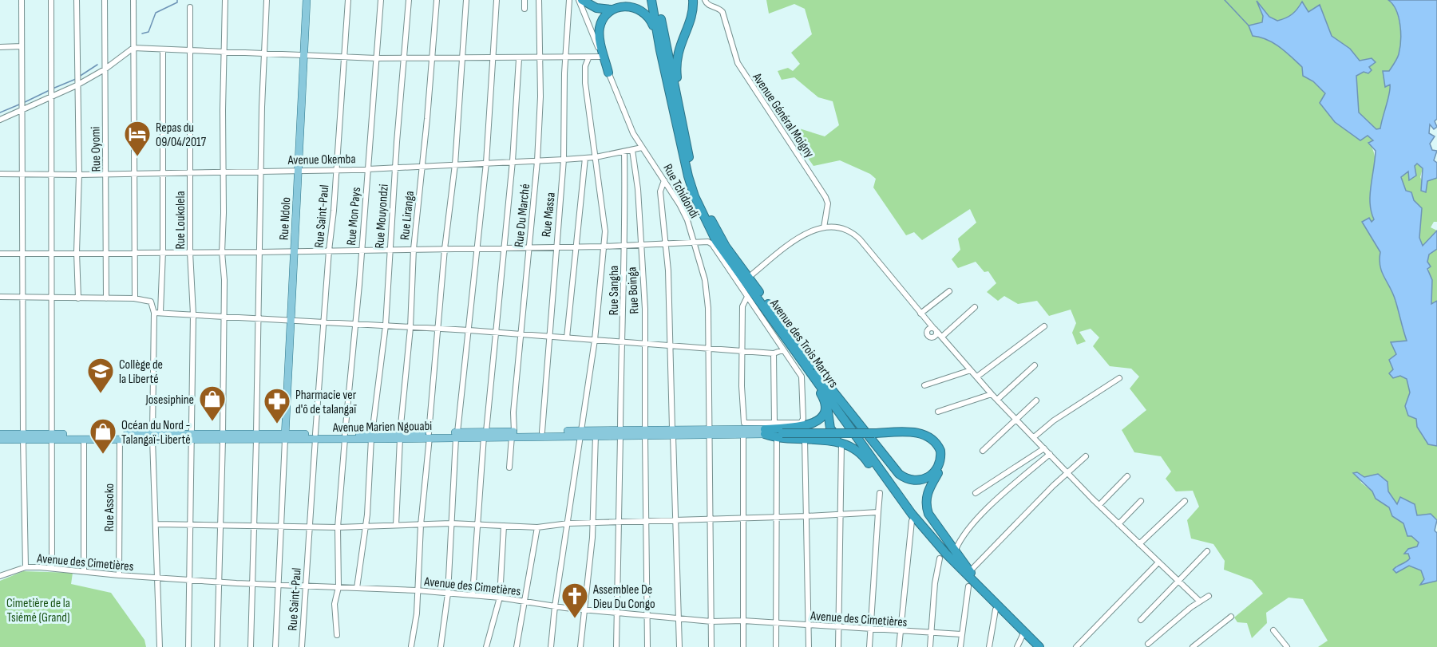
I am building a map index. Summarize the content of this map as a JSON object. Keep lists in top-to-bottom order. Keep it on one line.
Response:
{"streets":{"highway":["Avenue des Trois Martyrs"],"main road":["Rue Ndolo","Avenue Marien Ngouabi"],"street":["Avenue Général Moigny","Rue Oyomi","Avenue Okemba","Rue Tchidondi","Rue Massa","Rue Liranga","Rue Du Marché","Rue Saint-Paul","Rue Mon Pays","Rue Mouyondzi","Rue Loukolela","Rue Sangha","Rue Boinga","Rue Assoko","Avenue des Cimetières"]},"crossings":[["Rue Oyomi","Avenue Okemba"],["Avenue Okemba","Rue Tchidondi"],["Avenue Okemba","Rue Massa"],["Avenue Okemba","Rue Liranga"],["Avenue Okemba","Rue Du Marché"],["Avenue Okemba","Rue Saint-Paul"],["Avenue Okemba","Rue Mon Pays"],["Avenue Okemba","Rue Mouyondzi"],["Avenue Okemba","Rue Ndolo"],["Avenue Okemba","Rue Loukolela"],["Avenue Okemba","Rue Sangha"],["Avenue Okemba","Rue Boinga"],["Rue Tchidondi","Avenue Marien Ngouabi"],["Rue Tchidondi","Avenue des Cimetières"],["Rue Liranga","Avenue Marien Ngouabi"],["Rue Du Marché","Avenue Marien Ngouabi"],["Rue Saint-Paul","Avenue Marien Ngouabi"],["Rue Saint-Paul","Avenue des Cimetières"],["Rue Mon Pays","Avenue Marien Ngouabi"],["Rue Mon Pays","Avenue des Cimetières"],["Rue Mouyondzi","Avenue Marien Ngouabi"],["Rue Mouyondzi","Avenue des Cimetières"],["Rue Ndolo","Avenue Marien Ngouabi"],["Rue Loukolela","Avenue Marien Ngouabi"],["Rue Loukolela","Avenue des Cimetières"],["Rue Sangha","Avenue Marien Ngouabi"],["Rue Sangha","Avenue des Cimetières"],["Rue Boinga","Avenue Marien Ngouabi"],["Rue Boinga","Avenue des Cimetières"],["Avenue Marien Ngouabi","Rue Assoko"],["Rue Assoko","Avenue des Cimetières"]],"parks":["Cimetière de la Tsiémé (Grand)"],"places":{"hotel":["Repas du 09/04/2017"],"school or university":["Collège de la Liberté"],"shop":["Josesiphine","Océan du Nord - Talangaï-Liberté"],"pharmacy":["Pharmacie ver d'ô de talangaï"],"church":["Assemblee De Dieu Du Congo"]}}
